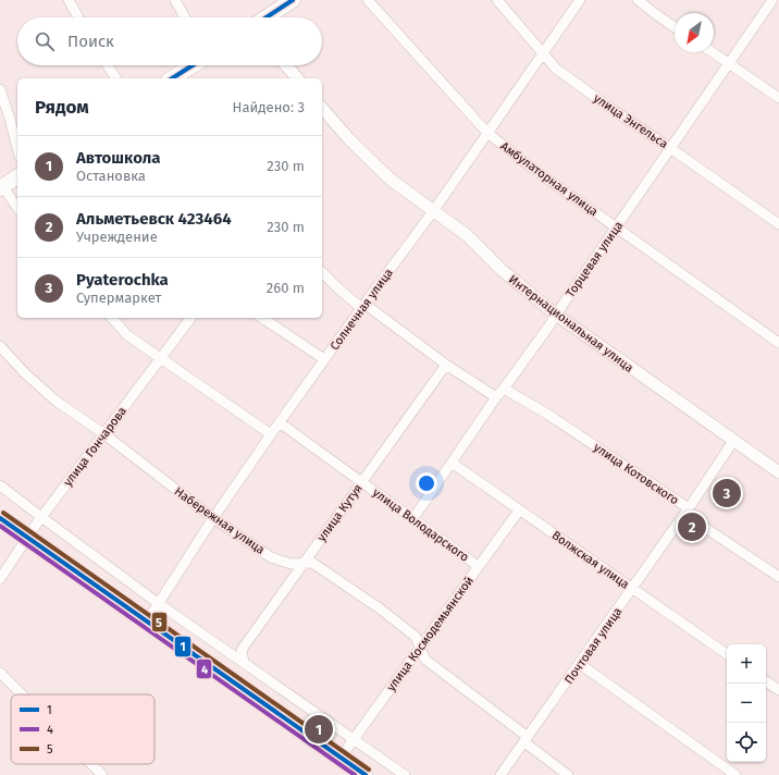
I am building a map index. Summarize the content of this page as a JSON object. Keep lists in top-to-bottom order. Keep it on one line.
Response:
{"streets":{"street":["улица Энгельса","Амбулаторная улица","Торцевая улица","Солнечная улица","Интернациональная улица","улица Гончарова","улица Котовского","улица Кутуя","Набережная улица","улица Володарского","Волжская улица","улица Космодемьянской","Почтовая улица"]},"crossings":[["улица Энгельса","Торцевая улица"],["улица Энгельса","Солнечная улица"],["Амбулаторная улица","Торцевая улица"],["Амбулаторная улица","Солнечная улица"],["Торцевая улица","Интернациональная улица"],["Торцевая улица","улица Котовского"],["Торцевая улица","улица Володарского"],["Торцевая улица","Волжская улица"],["Солнечная улица","Интернациональная улица"],["Солнечная улица","Набережная улица"],["Солнечная улица","улица Володарского"],["Интернациональная улица","Почтовая улица"],["улица Гончарова","Набережная улица"],["улица Котовского","Почтовая улица"],["улица Кутуя","Набережная улица"],["улица Кутуя","улица Володарского"],["Набережная улица","улица Космодемьянской"],["Набережная улица","Почтовая улица"],["улица Володарского","улица Космодемьянской"],["Волжская улица","улица Космодемьянской"],["Волжская улица","Почтовая улица"]],"lines":["transit line 1","transit line 5","transit line 4"],"legend":["1","4","5"],"north":"bottom left","page":{"search":"Поиск","heading":["Рядом","Найдено: 3"],"list":[{"mark":"1","name":"Автошкола","note":"Остановка","value":"230 m"},{"mark":"2","name":"Альметьевск 423464","note":"Учреждение","value":"230 m"},{"mark":"3","name":"Pyaterochka","note":"Супермаркет","value":"260 m"}],"pins":["3","2","1"],"map_buttons":["+","−"]}}
